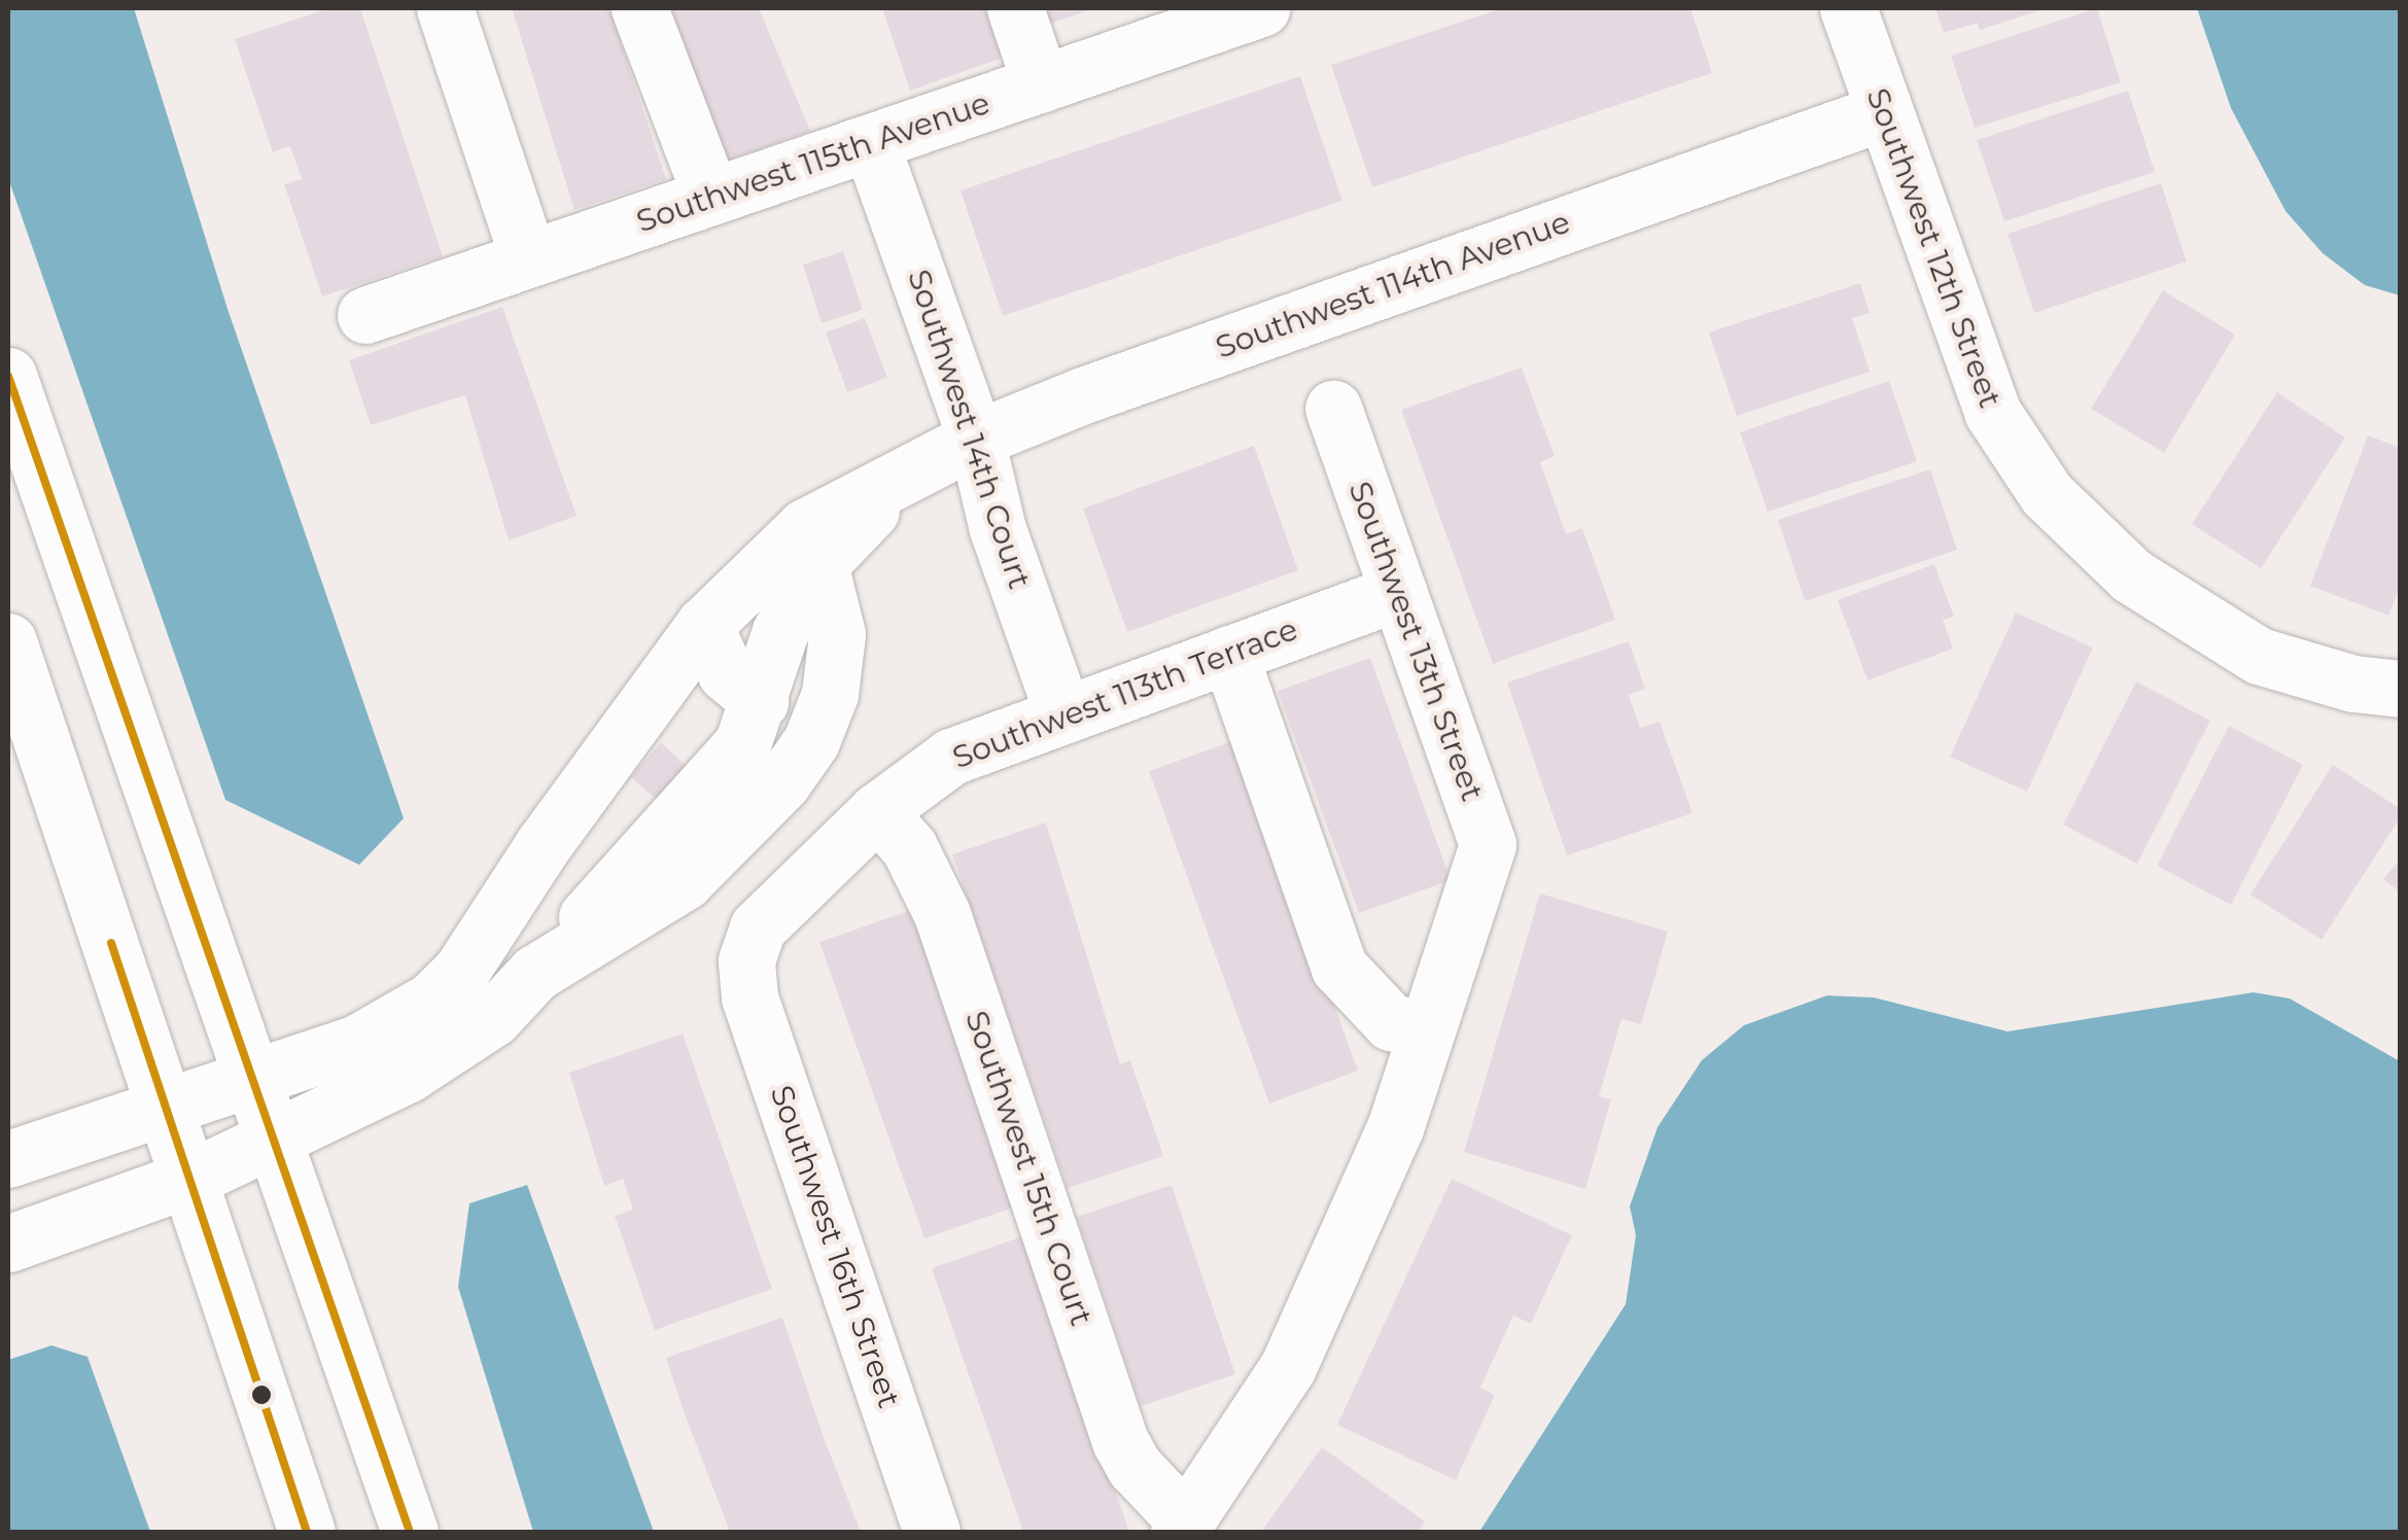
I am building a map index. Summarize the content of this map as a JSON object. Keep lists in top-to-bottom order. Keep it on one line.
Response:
{"streets":{"street":["Southwest 115th Avenue","Southwest 12th Street","Southwest 114th Avenue","Southwest 14th Court","Southwest 13th Street","Southwest 113th Terrace","Southwest 15th Court","Southwest 16th Street"]},"crossings":[["Southwest 115th Avenue","Southwest 14th Court"],["Southwest 12th Street","Southwest 114th Avenue"],["Southwest 114th Avenue","Southwest 14th Court"],["Southwest 14th Court","Southwest 113th Terrace"],["Southwest 13th Street","Southwest 113th Terrace"],["Southwest 13th Street","Southwest 15th Court"],["Southwest 113th Terrace","Southwest 15th Court"],["Southwest 113th Terrace","Southwest 16th Street"]]}
